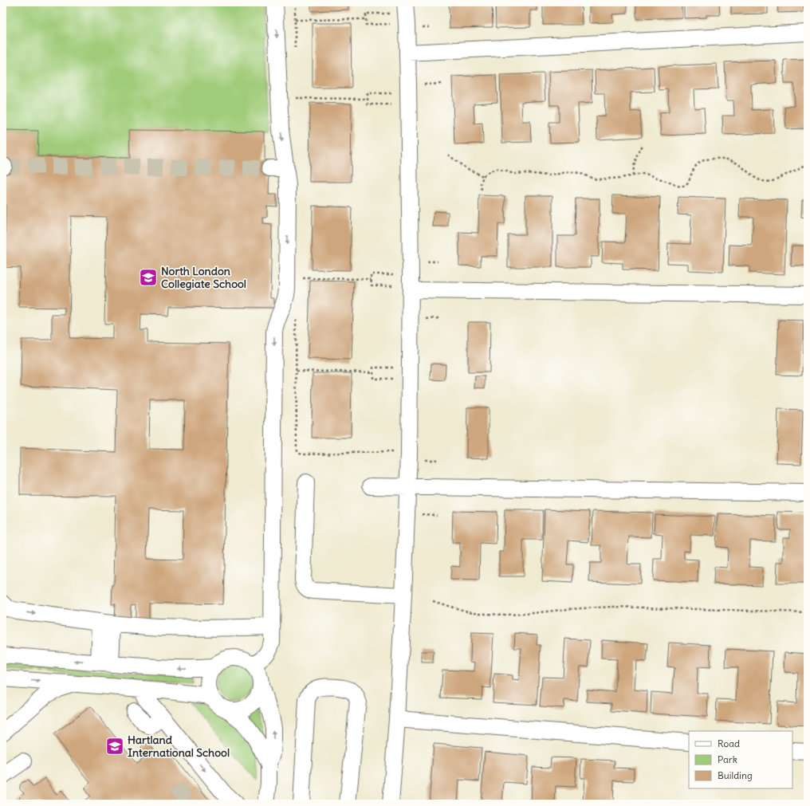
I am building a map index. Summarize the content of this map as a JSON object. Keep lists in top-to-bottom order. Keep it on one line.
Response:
{"places":{"school or university":["North London Collegiate School","Hartland International School"]},"legend":["Road","Park","Building"]}
